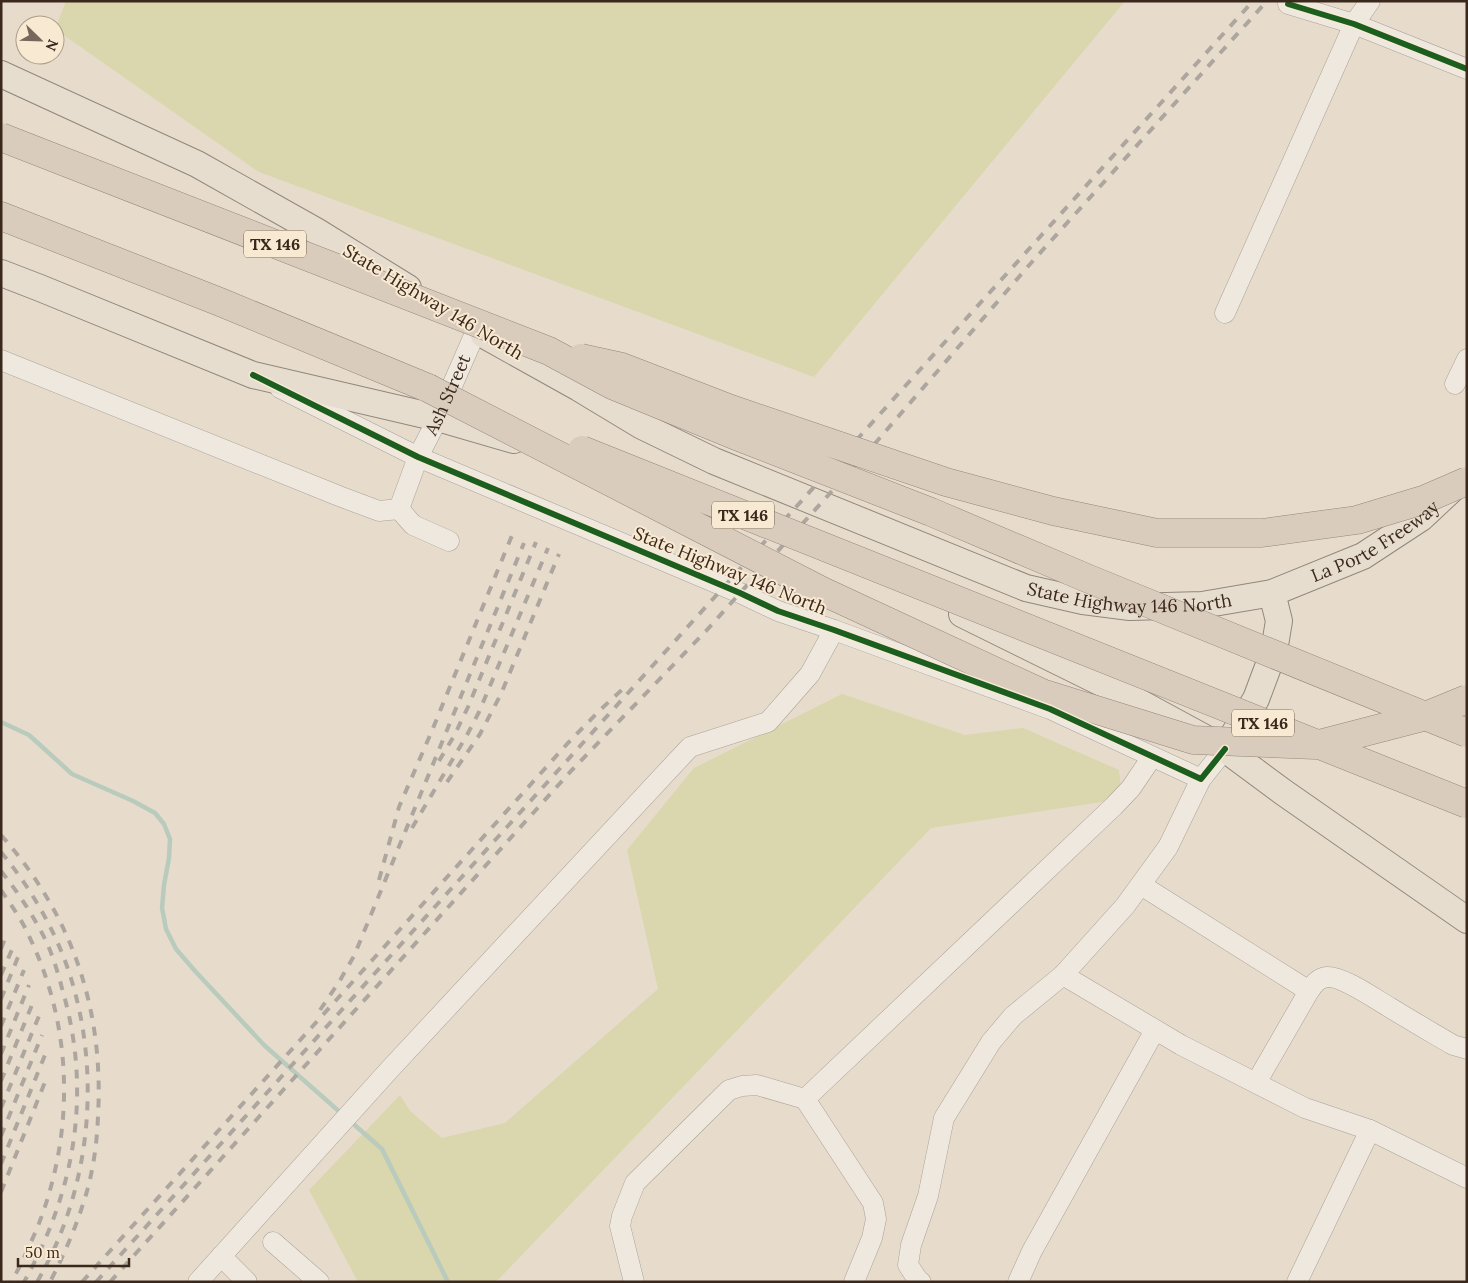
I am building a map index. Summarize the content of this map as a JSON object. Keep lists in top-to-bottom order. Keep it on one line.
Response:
{"streets":{"highway":["TX 146"],"main road":["State Highway 146 North","La Porte Freeway"],"street":["Ash Street"]},"crossings":[["State Highway 146 North","Ash Street"],["State Highway 146 North","La Porte Freeway"]],"scale_bar":"50 m","north":"bottom right"}
